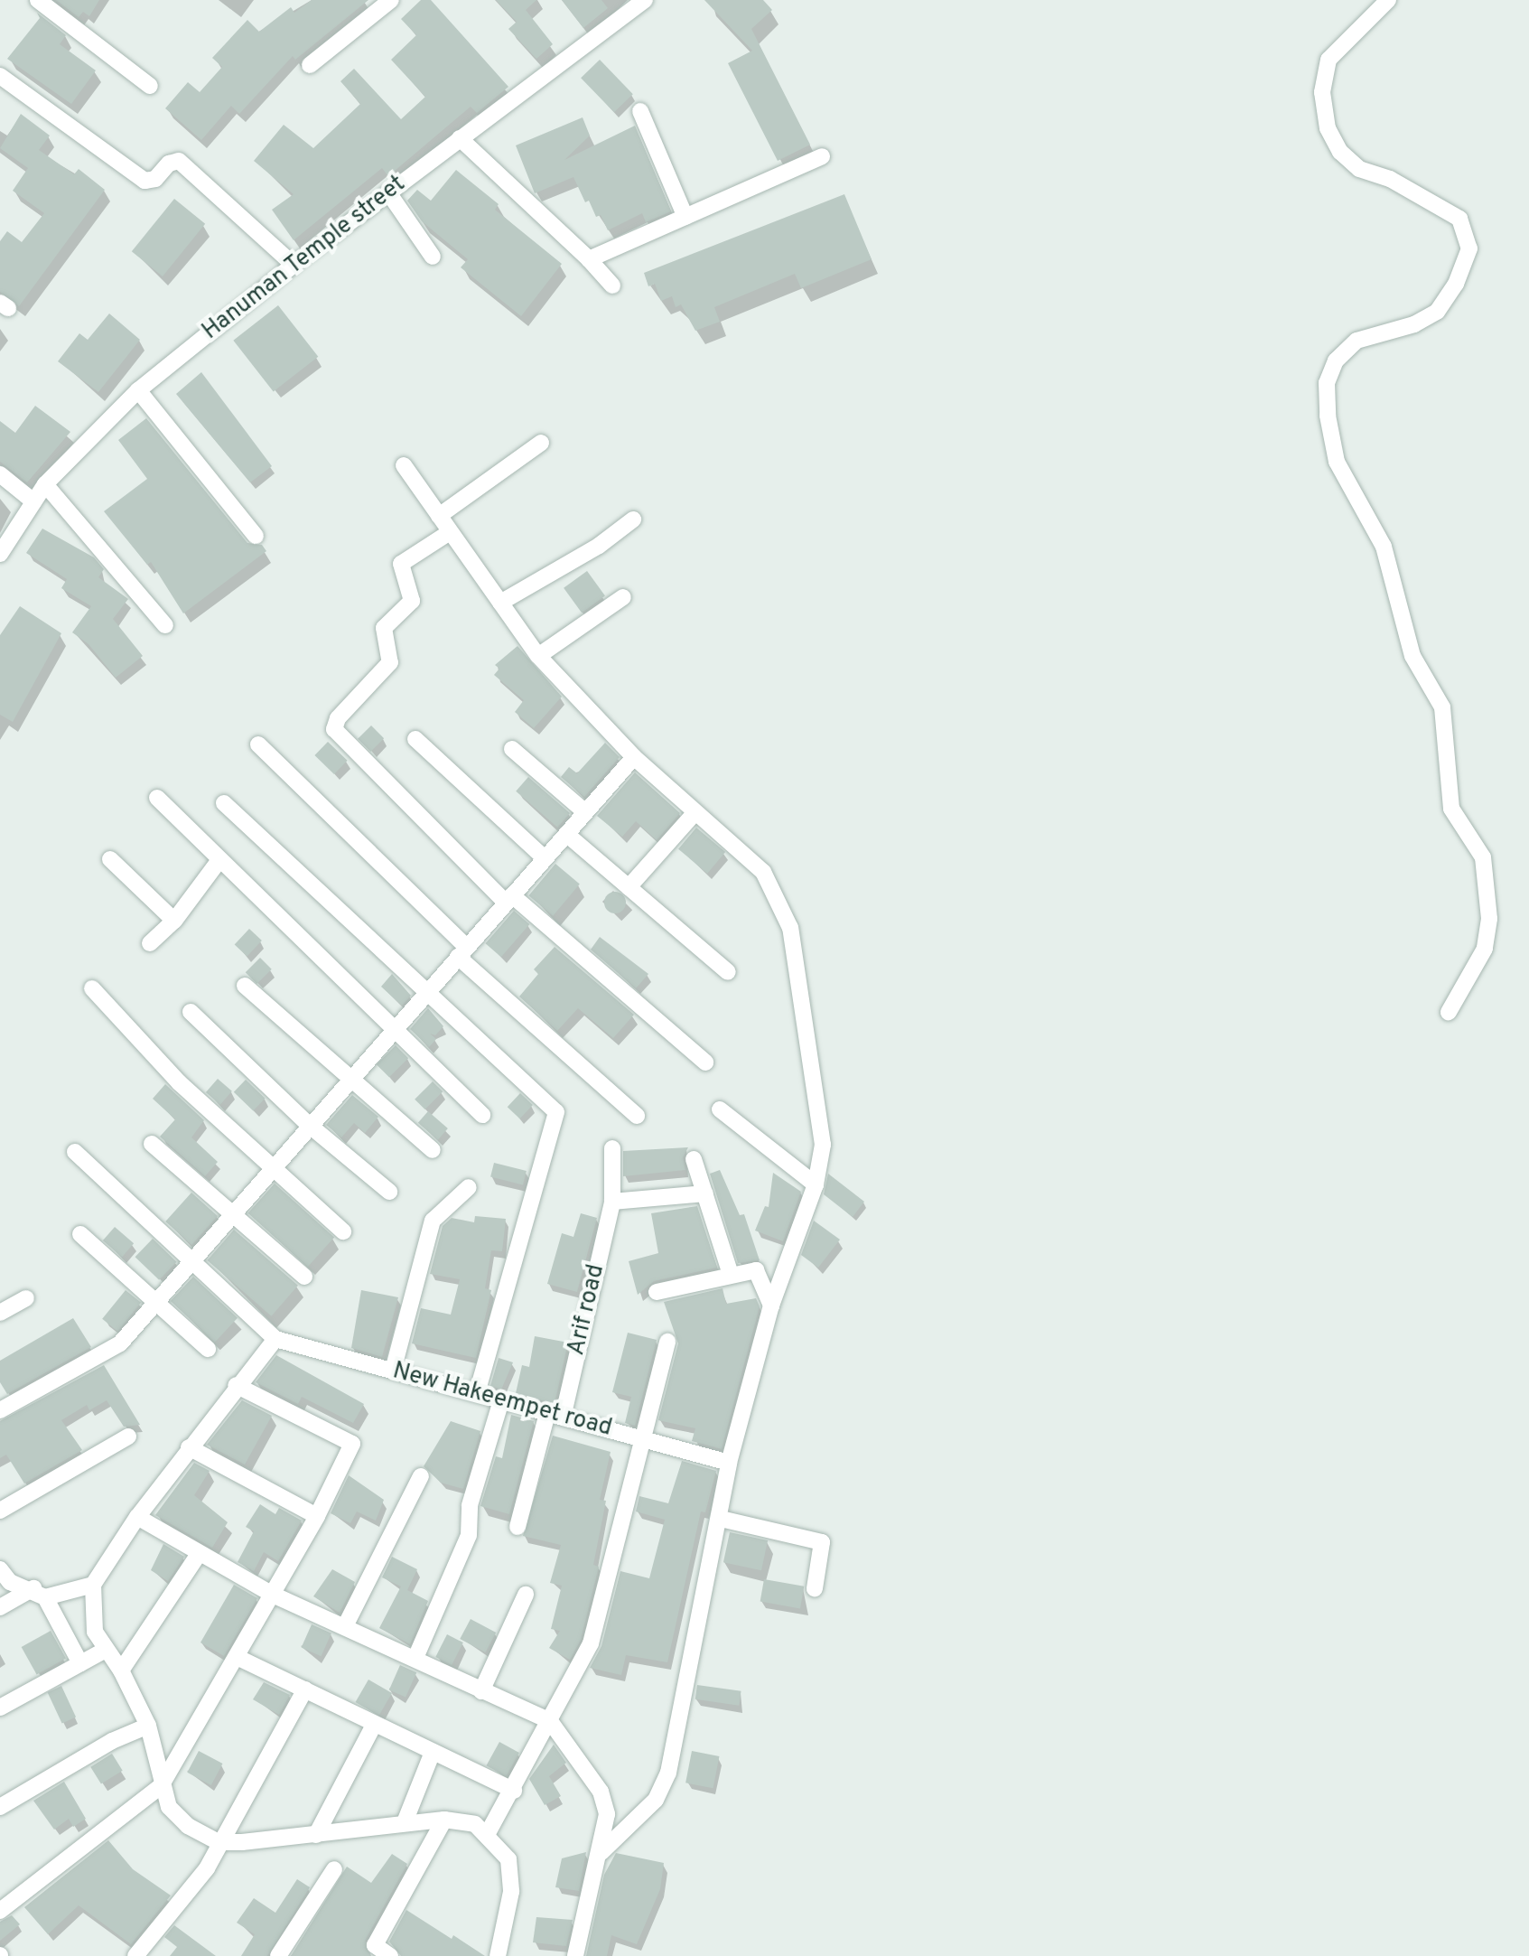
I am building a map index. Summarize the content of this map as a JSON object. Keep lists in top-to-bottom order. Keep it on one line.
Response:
{"streets":{"street":["Hanuman Temple street","Arif road","New Hakeempet road"]},"crossings":[["Arif road","New Hakeempet road"]]}
